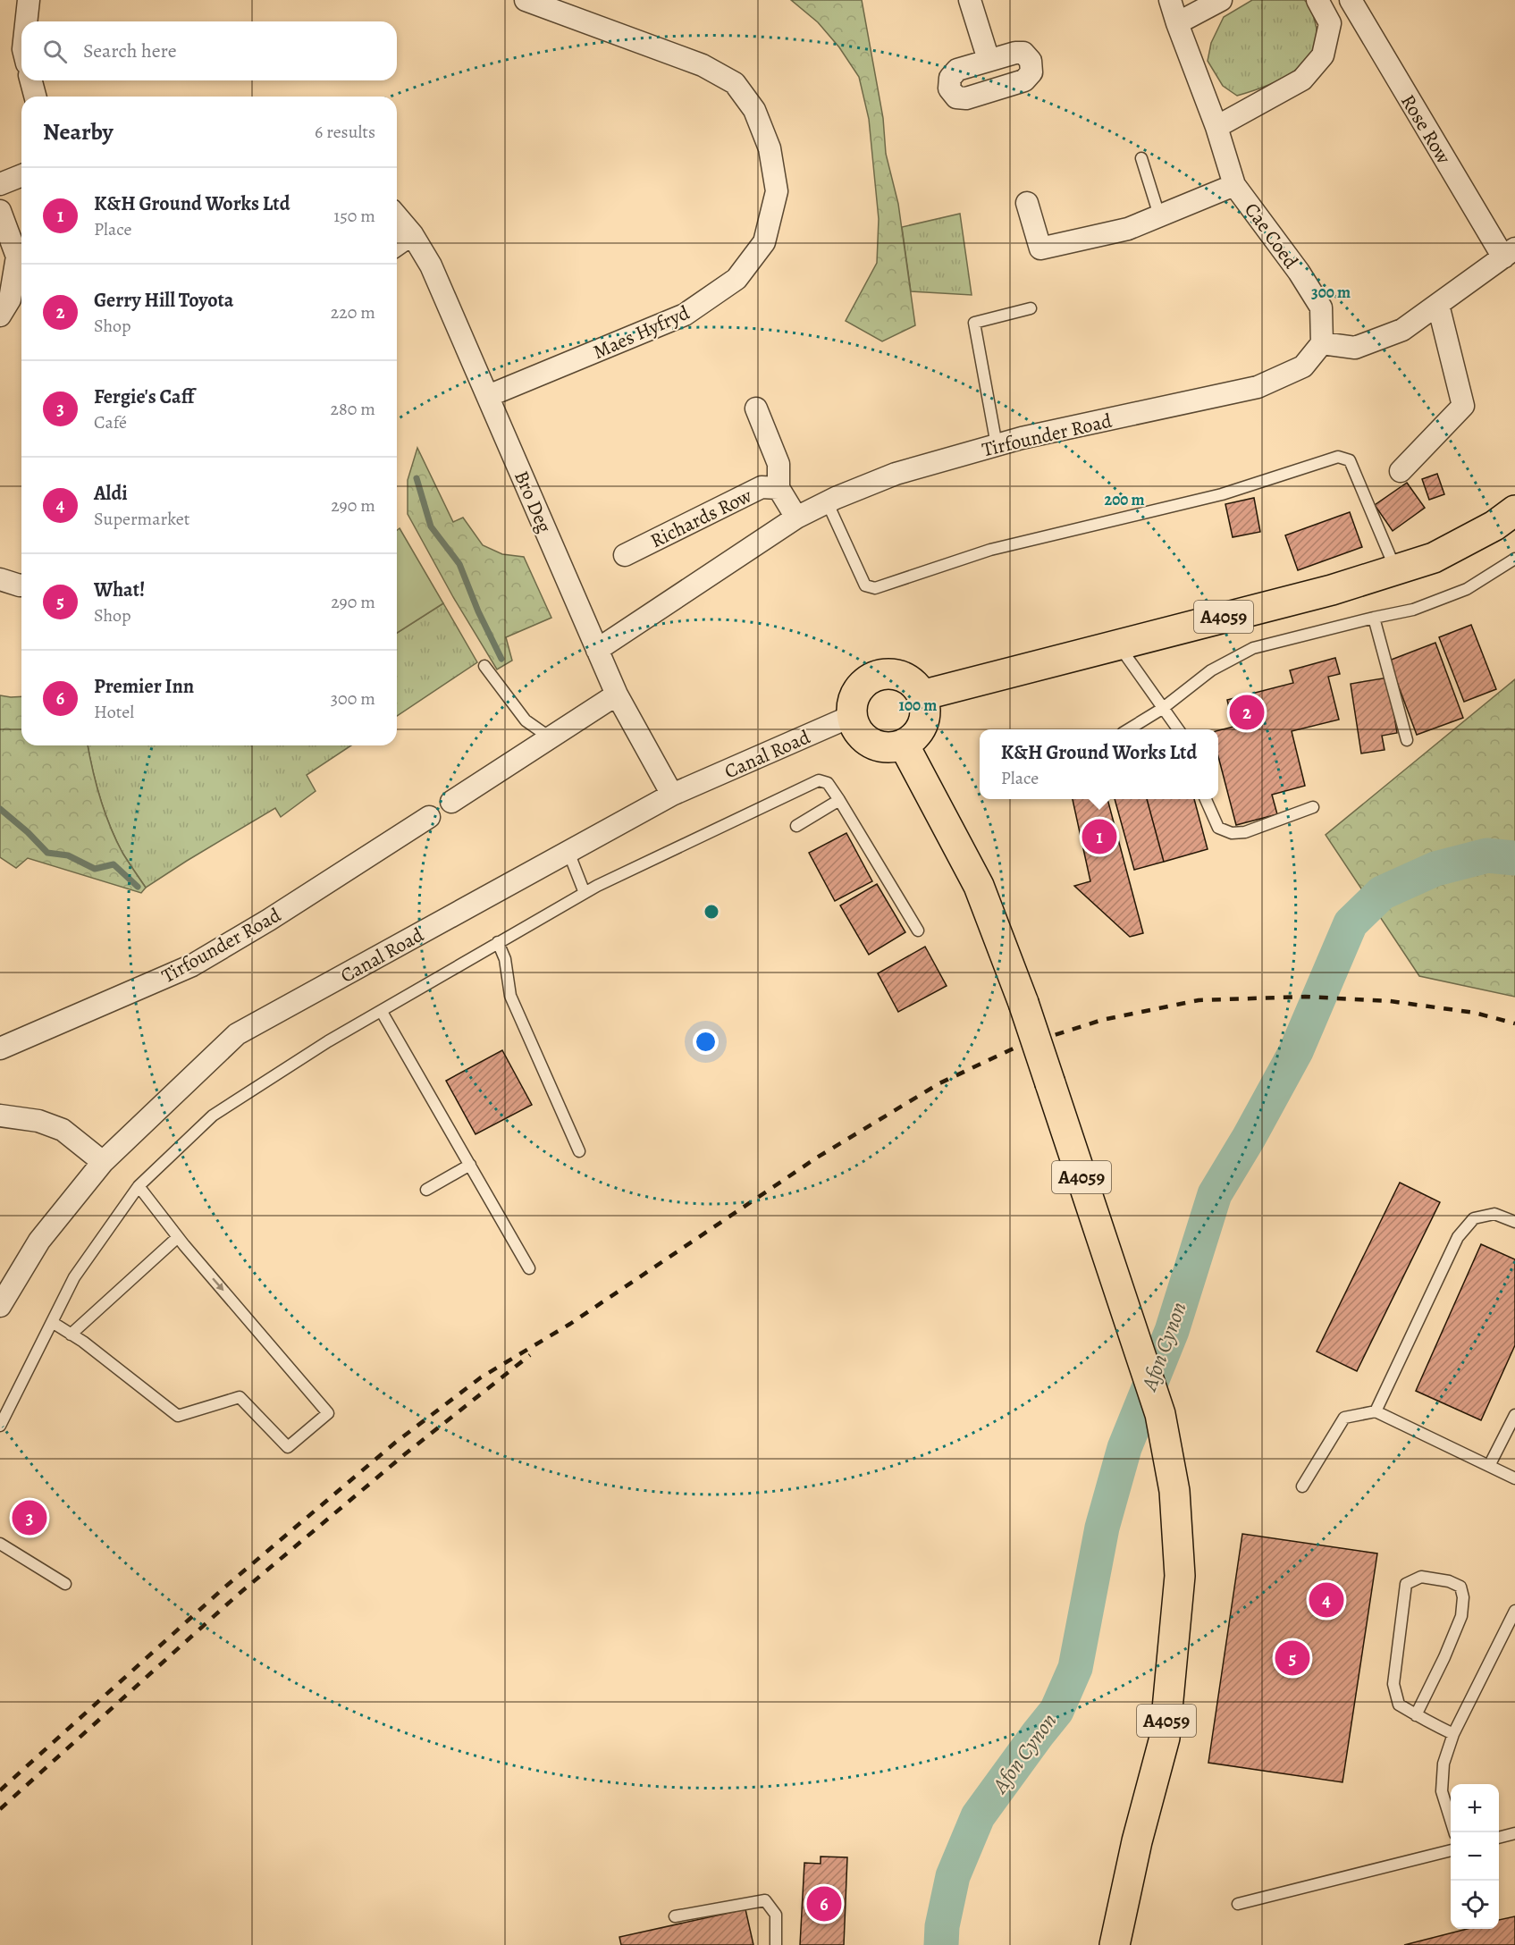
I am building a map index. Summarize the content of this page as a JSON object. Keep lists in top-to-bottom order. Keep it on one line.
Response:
{"streets":{"main road":["A4059"],"street":["Rose Row","Cae Coed","Maes Hyfryd","Tirfounder Road","Bro Deg","Richards Row","Canal Road"]},"crossings":[["Cae Coed","Tirfounder Road"],["Maes Hyfryd","Bro Deg"],["Tirfounder Road","Bro Deg"],["Bro Deg","Canal Road"],["A4059","Canal Road"]],"water":["Afon Cynon"],"page":{"search":"Search here","heading":["Nearby","6 results"],"list":[{"mark":"1","name":"K&H Ground Works Ltd","note":"Place","value":"150 m"},{"mark":"2","name":"Gerry Hill Toyota","note":"Shop","value":"220 m"},{"mark":"3","name":"Fergie's Caff","note":"Café","value":"280 m"},{"mark":"4","name":"Aldi","note":"Supermarket","value":"290 m"},{"mark":"5","name":"What!","note":"Shop","value":"290 m"},{"mark":"6","name":"Premier Inn","note":"Hotel","value":"300 m"}],"pins":["2","1","3","4","5","6"],"popup":["K&H Ground Works Ltd","Place"],"map_buttons":["+","−"]},"rings":["300 m","200 m","100 m"]}
